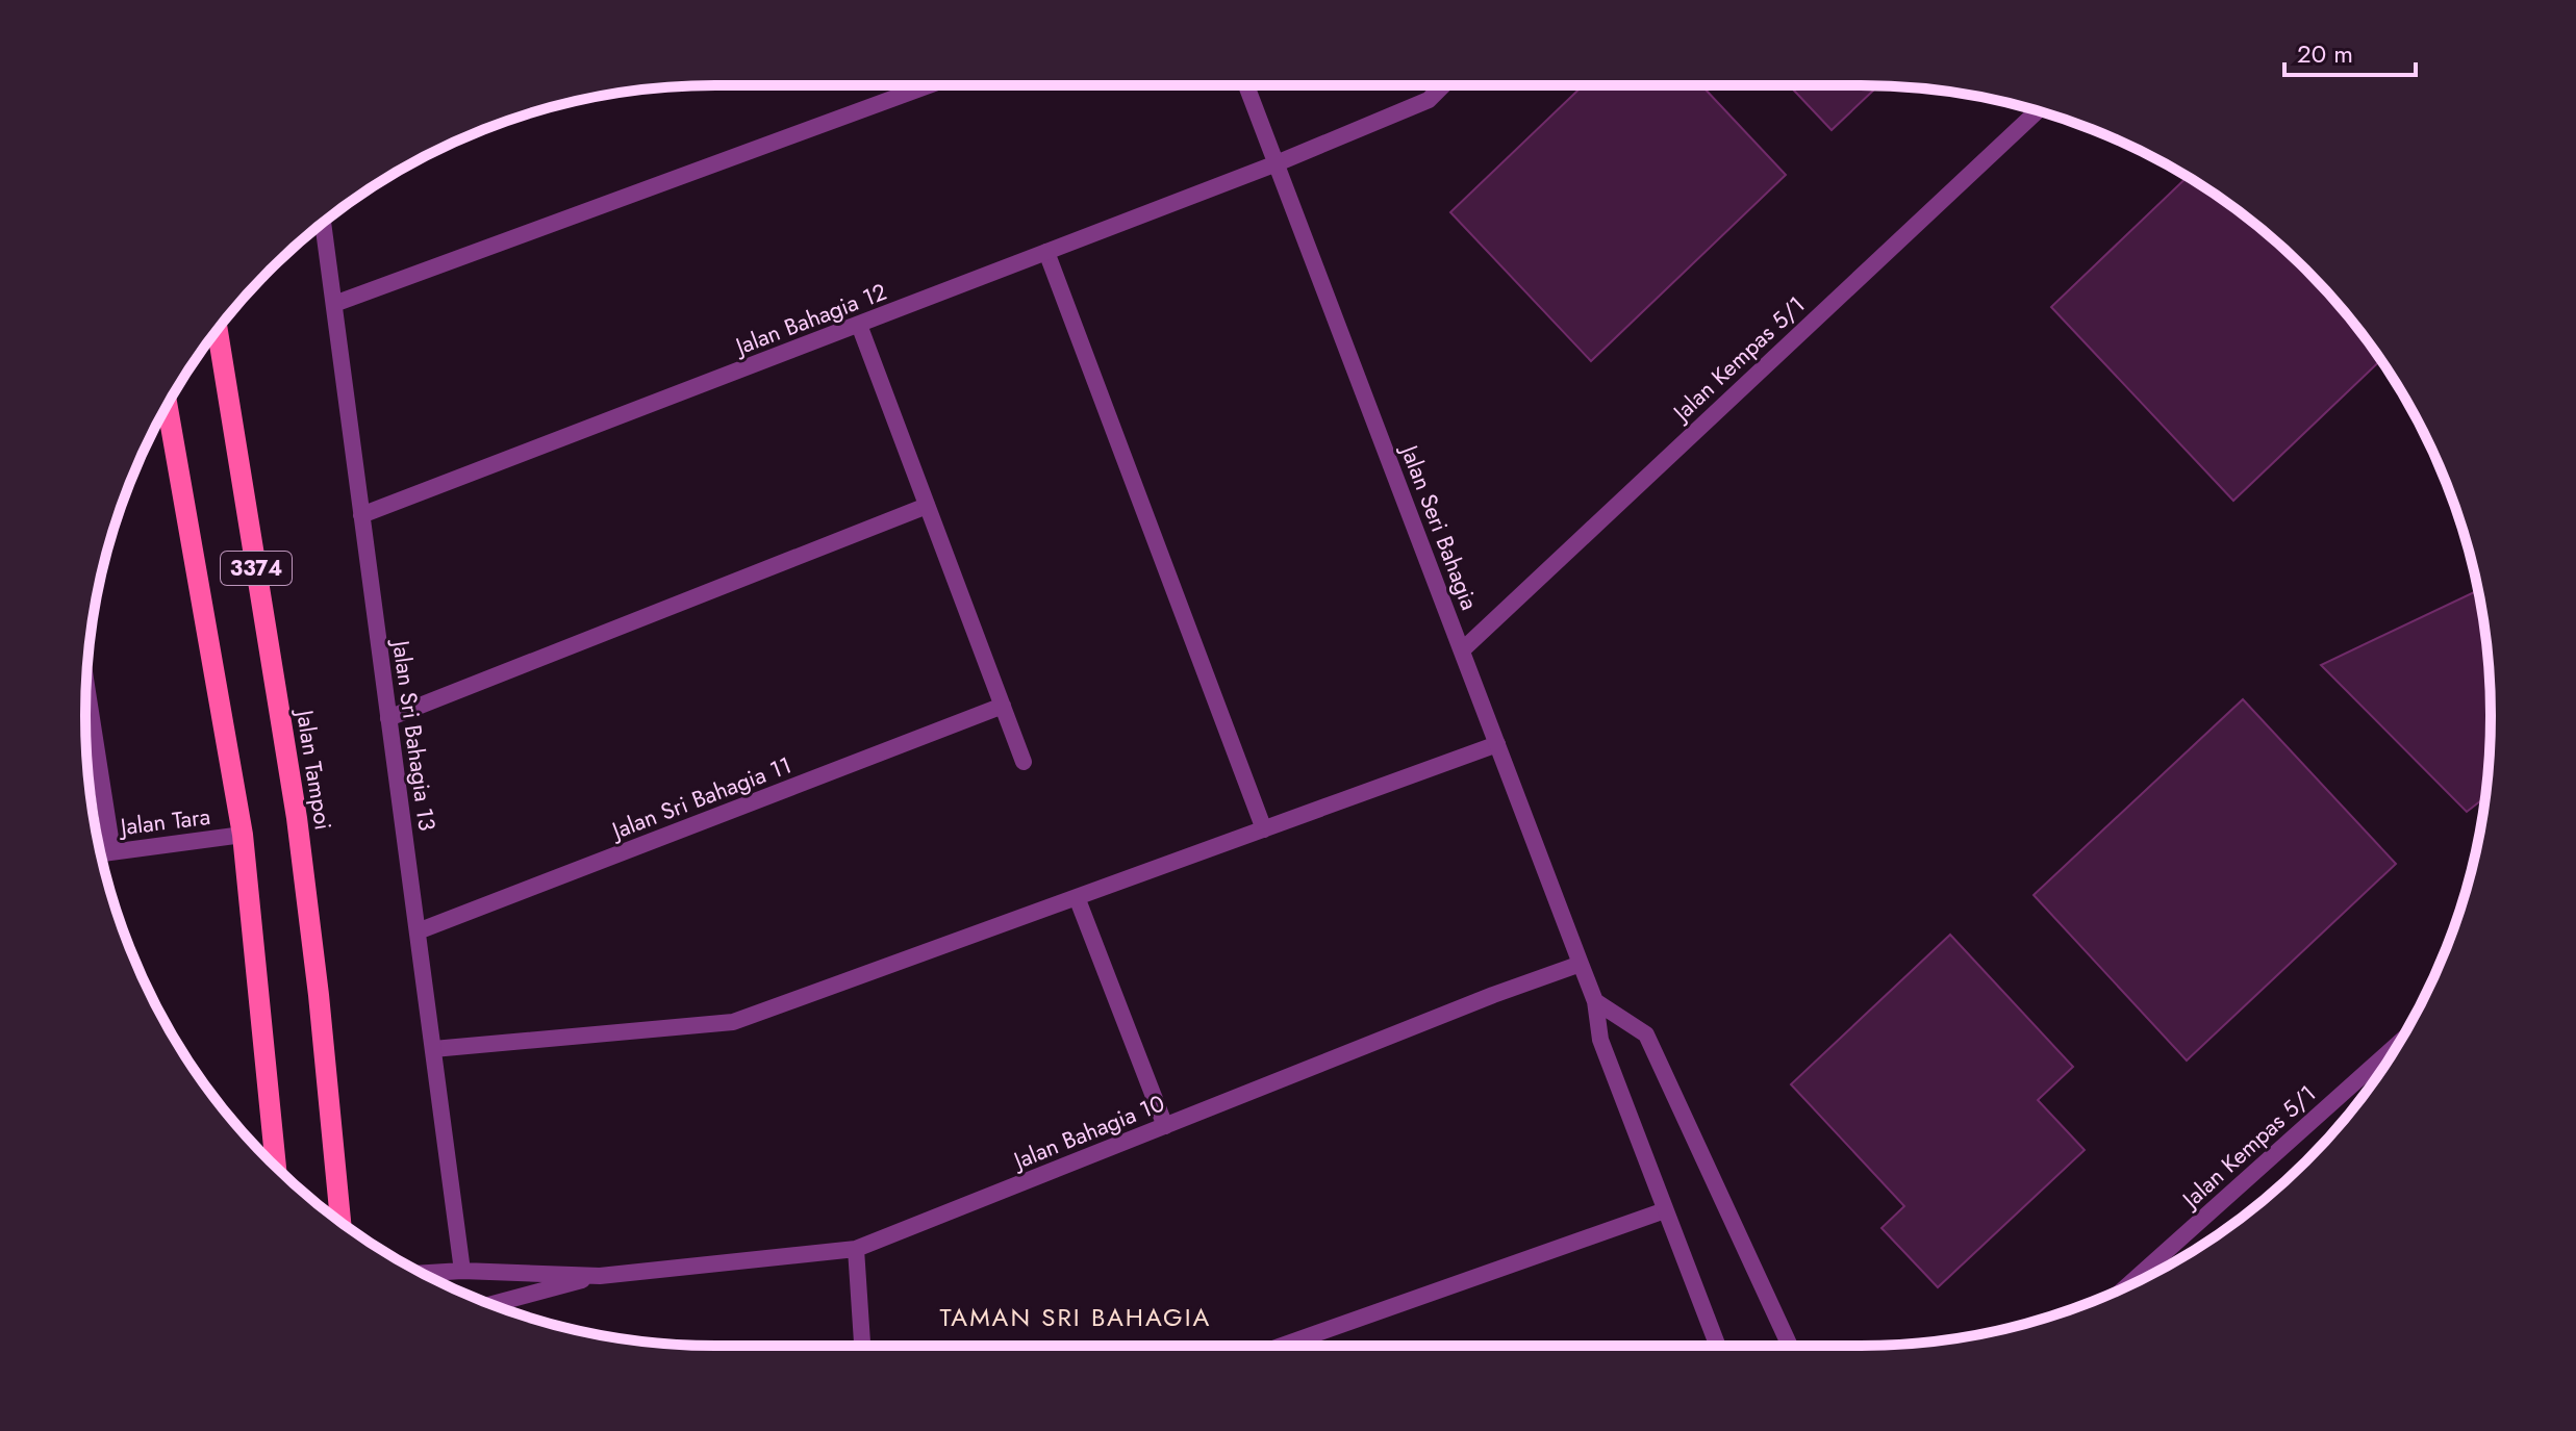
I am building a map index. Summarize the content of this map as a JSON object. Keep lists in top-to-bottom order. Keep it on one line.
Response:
{"streets":{"main road":["3374","Jalan Tampoi"],"street":["Jalan Bahagia 12","Jalan Kempas 5/1","Jalan Seri Bahagia","Jalan Sri Bahagia 13","Jalan Sri Bahagia 11","Jalan Tara","Jalan Bahagia 10"]},"crossings":[["Jalan Bahagia 12","Jalan Seri Bahagia"],["Jalan Bahagia 12","Jalan Sri Bahagia 13"],["Jalan Kempas 5/1","Jalan Seri Bahagia"],["Jalan Seri Bahagia","Jalan Bahagia 10"],["3374","Jalan Tara"],["Jalan Sri Bahagia 13","Jalan Sri Bahagia 11"],["Jalan Sri Bahagia 13","Jalan Bahagia 10"]],"districts":["TAMAN SRI BAHAGIA"],"scale_bar":"20 m"}
